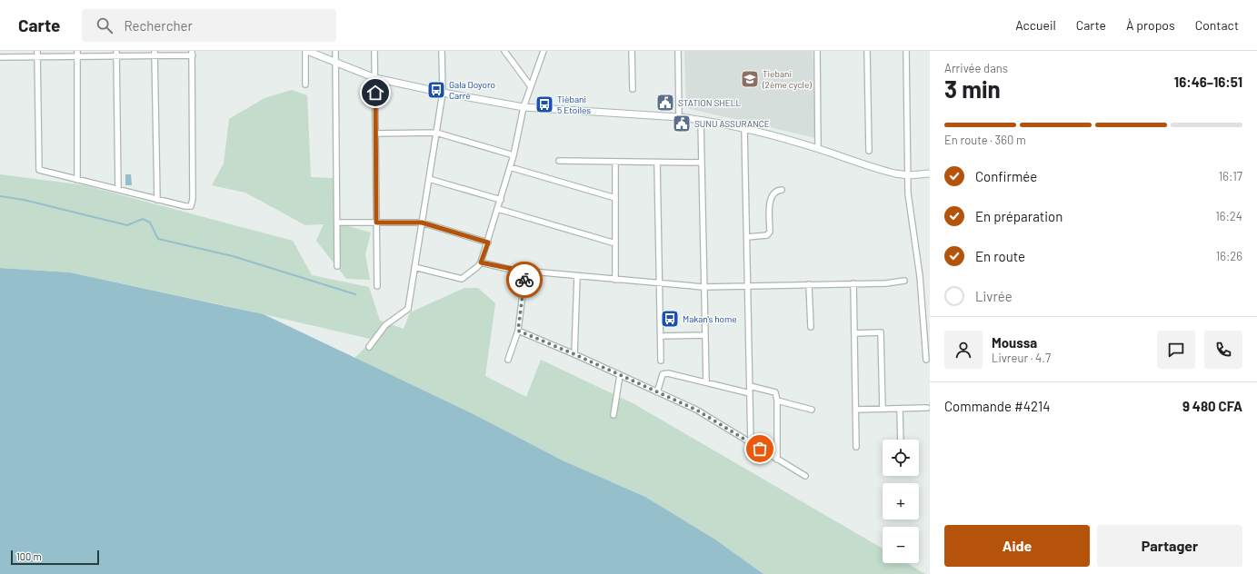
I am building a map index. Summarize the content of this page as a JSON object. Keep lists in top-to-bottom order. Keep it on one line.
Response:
{"places":{"school or university":["Tiebani (2ème cycle)"],"bus stop":["Gala Doyoro Carré","Tièbani 5 Etoiles","Makan's home"],"public building":["STATION SHELL","SUNU ASSURANCE"]},"scale_bar":"100 m","page":{"header":"Carte","search":"Rechercher","nav":["Accueil","Carte","À propos","Contact"],"heading":["3 min","Arrivée dans","16:46–16:51"],"panel":["Moussa","Livreur · 4.7","Commande #4214","9 480 CFA"],"bar":"En route · 360 m","list":[["Confirmée","16:17"],["En préparation","16:24"],["En route","16:26"],"Livrée"],"map_buttons":["+","−"],"buttons":["Aide","Partager"],"scale":"100 m"}}
